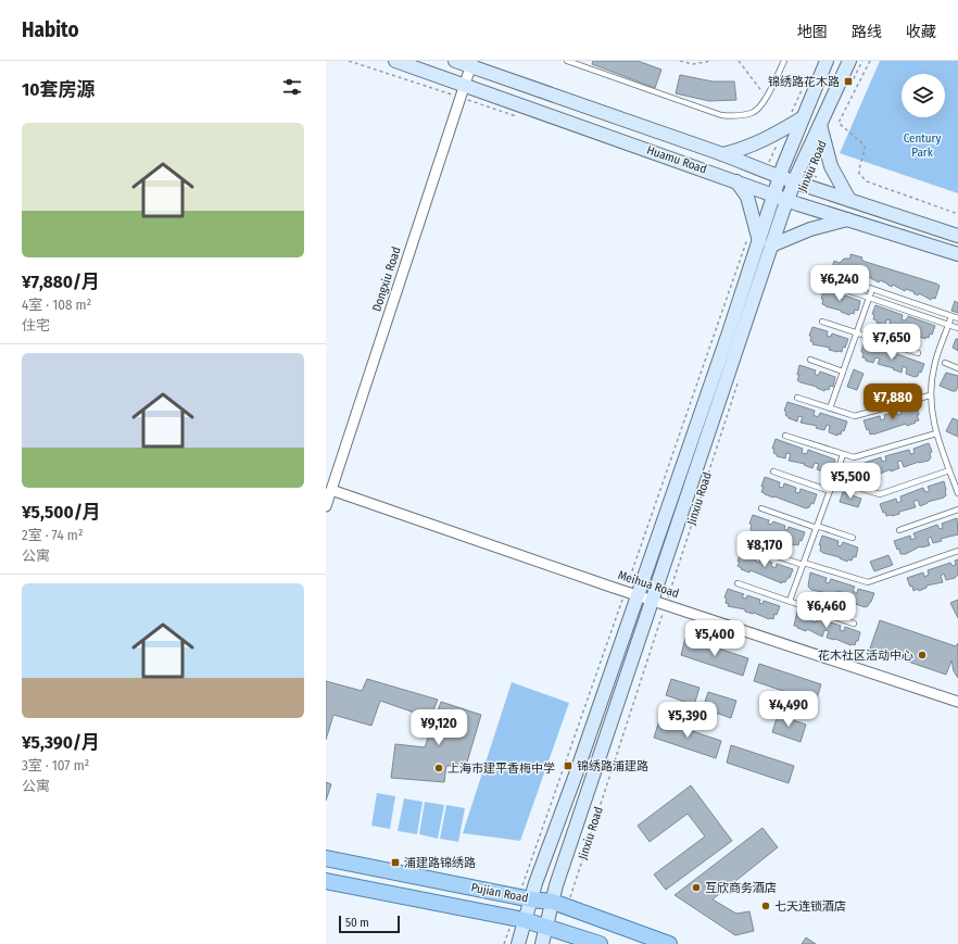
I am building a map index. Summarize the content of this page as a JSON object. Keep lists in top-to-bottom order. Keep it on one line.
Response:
{"streets":{"main road":["Huamu Road","Jinxiu Road","Pujian Road"],"street":["Dongxiu Road","Meihua Road"]},"crossings":[["Huamu Road","Jinxiu Road"],["Huamu Road","Dongxiu Road"],["Jinxiu Road","Meihua Road"],["Jinxiu Road","Pujian Road"],["Dongxiu Road","Meihua Road"]],"parks":["Century Park"],"places":{"transit":["锦绣路花木路","锦绣路浦建路","浦建路锦绣路"],"other":["花木社区活动中心","上海市建平香梅中学","互欣商务酒店","七天连锁酒店"]},"scale_bar":"50 m","page":{"header":"Habito","nav":["地图","路线","收藏"],"heading":"10套房源","list":[{"name":"¥7,880/月","note":"4室 · 108 m² · 住宅"},{"name":"¥5,500/月","note":"2室 · 74 m² · 公寓"},{"name":"¥5,390/月","note":"3室 · 107 m² · 公寓"}],"price":["¥6,240","¥7,650","¥7,880","¥5,500","¥8,170","¥6,460","¥5,400","¥4,490","¥5,390","¥9,120"],"scale":"50 m"}}
